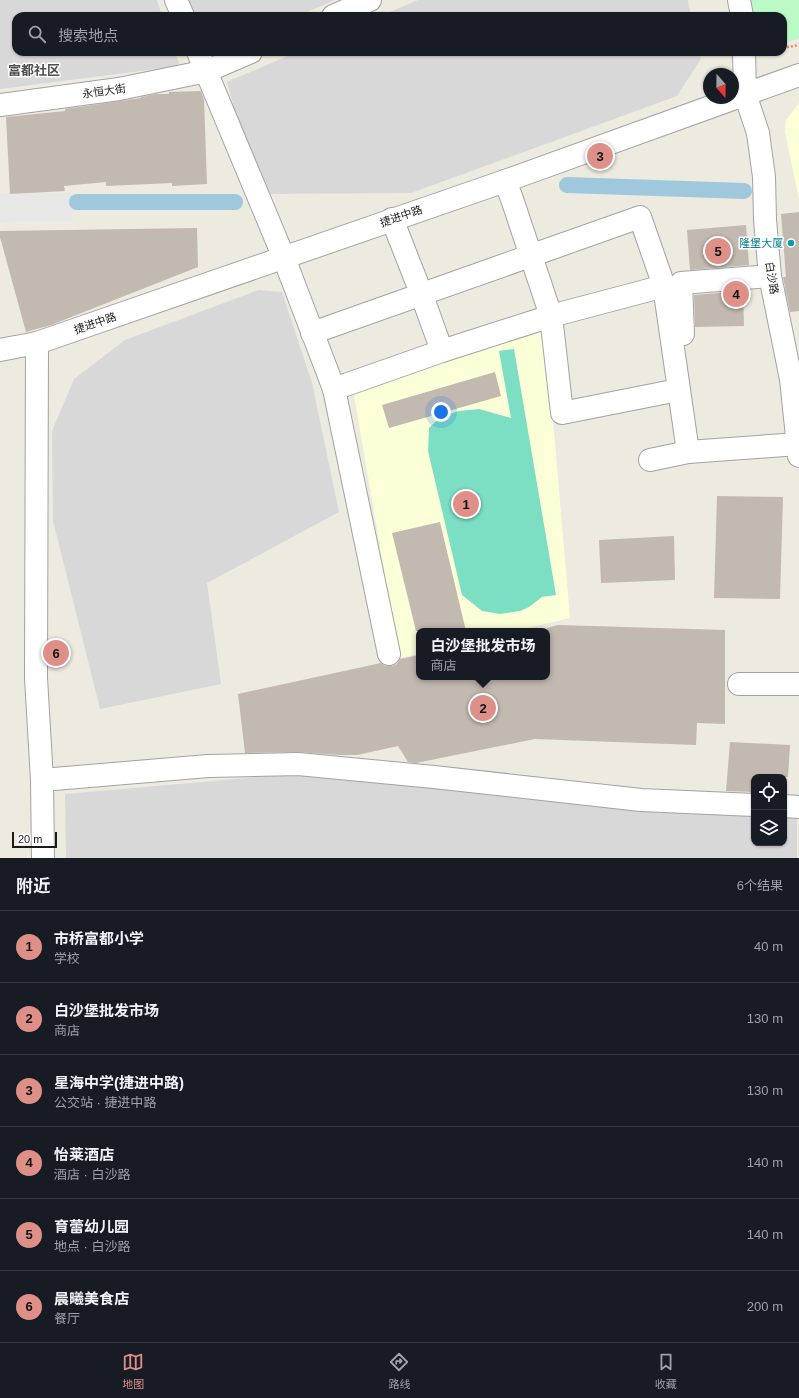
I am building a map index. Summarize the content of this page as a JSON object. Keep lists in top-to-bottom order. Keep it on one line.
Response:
{"streets":{"street":["永恒大街","捷进中路","白沙路"]},"crossings":[["捷进中路","白沙路"]],"districts":["富都社区"],"places":["隆堡大厦"],"scale_bar":"20 m","north":"bottom","page":{"search":"搜索地点","pins":["3","5","4","1","6","2"],"popup":["白沙堡批发市场","商店"],"scale":"20 m","heading":["附近","6个结果"],"list":[{"mark":"1","name":"市桥富都小学","note":"学校","value":"40 m"},{"mark":"2","name":"白沙堡批发市场","note":"商店","value":"130 m"},{"mark":"3","name":"星海中学(捷进中路)","note":"公交站 · 捷进中路","value":"130 m"},{"mark":"4","name":"怡莱酒店","note":"酒店 · 白沙路","value":"140 m"},{"mark":"5","name":"育蕾幼儿园","note":"地点 · 白沙路","value":"140 m"},{"mark":"6","name":"晨曦美食店","note":"餐厅","value":"200 m"}],"nav":["地图","路线","收藏"]}}
